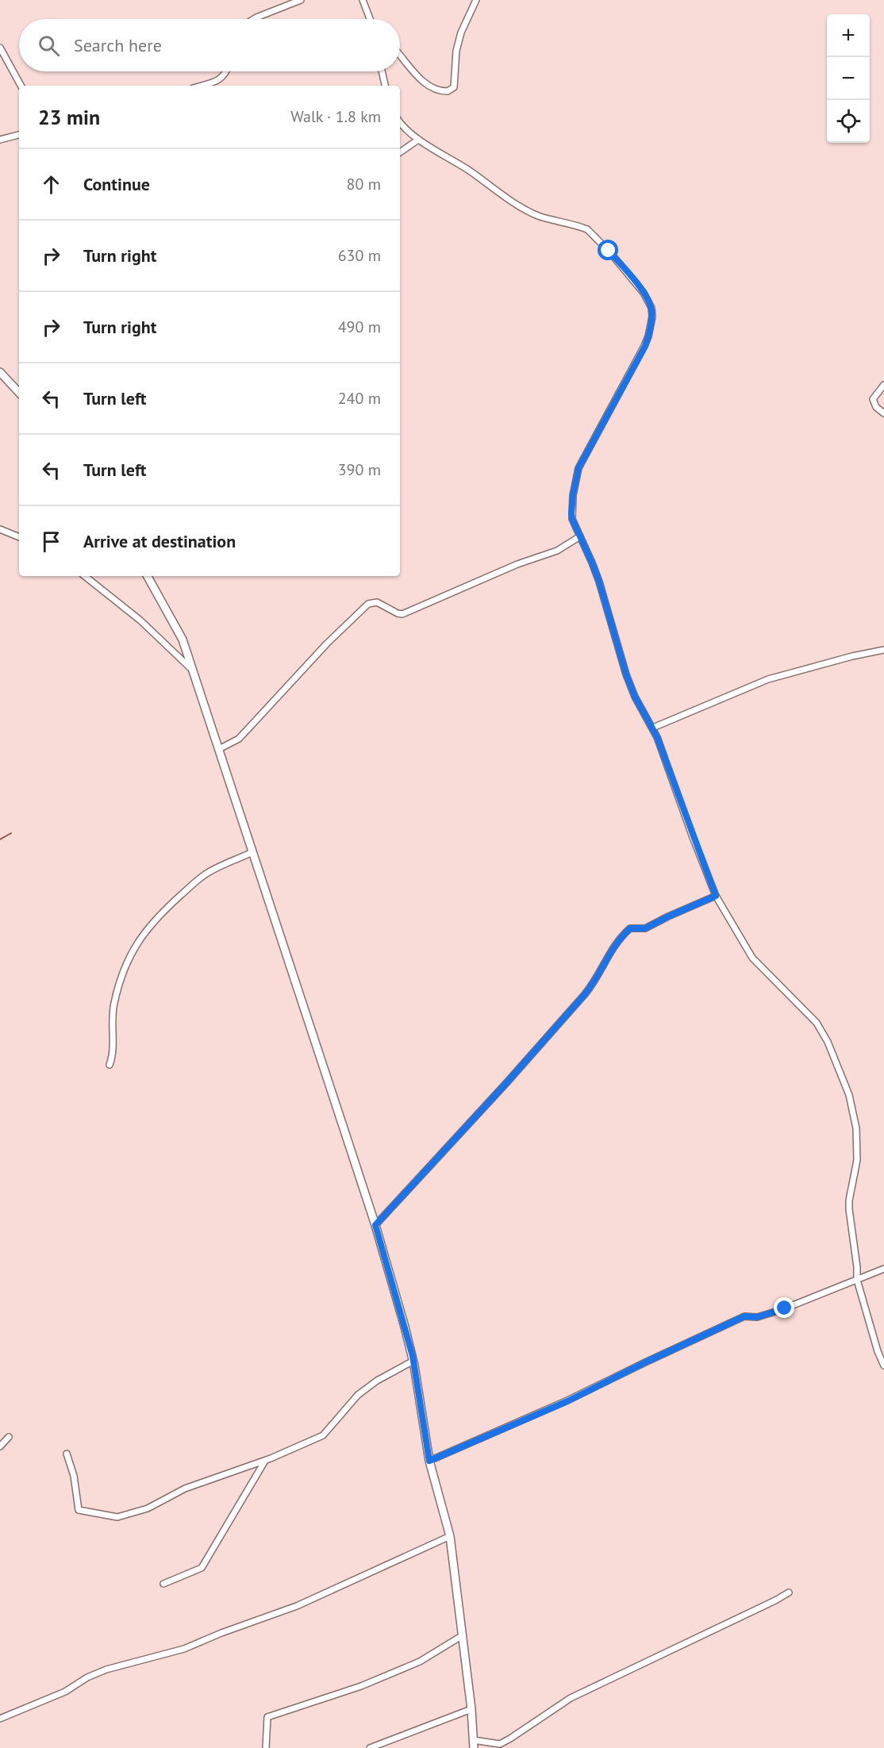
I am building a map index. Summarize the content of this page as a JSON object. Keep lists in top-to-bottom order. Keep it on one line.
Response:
{"page":{"map_buttons":["+","−"],"search":"Search here","heading":["23 min","Walk · 1.8 km"],"list":[["Continue","80 m"],["Turn right","630 m"],["Turn right","490 m"],["Turn left","240 m"],["Turn left","390 m"],"Arrive at destination"]}}
